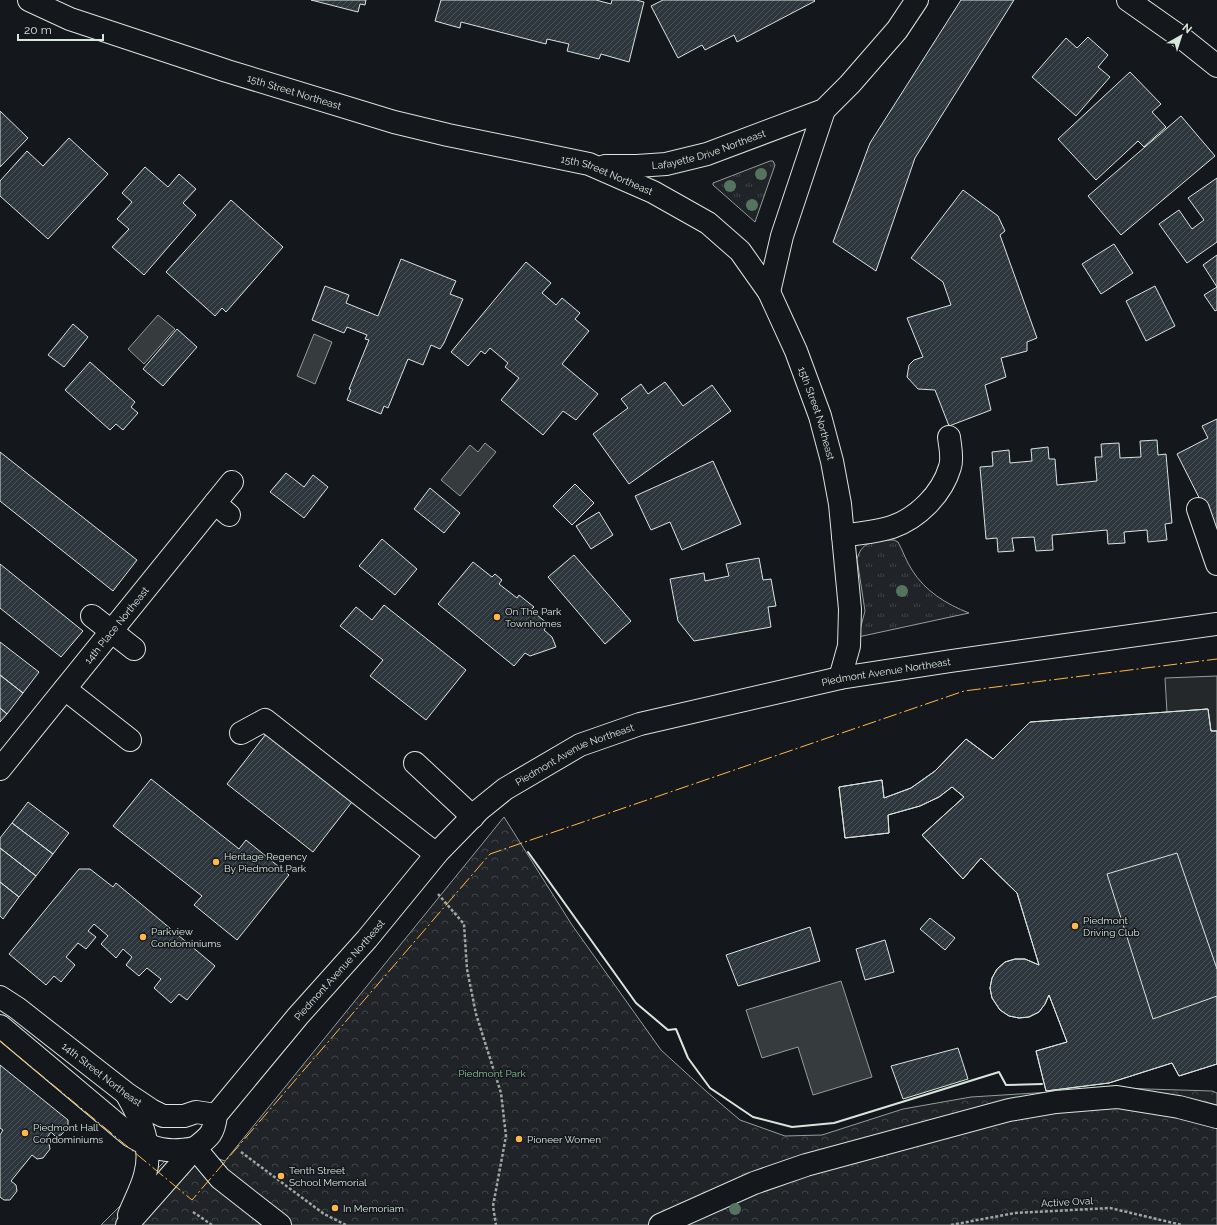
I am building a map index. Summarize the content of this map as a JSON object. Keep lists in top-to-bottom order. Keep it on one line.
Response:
{"streets":{"street":["15th Street Northeast","Lafayette Drive Northeast","14th Place Northeast","Piedmont Avenue Northeast","14th Street Northeast"],"path":["Active Oval"]},"crossings":[["15th Street Northeast","Lafayette Drive Northeast"],["15th Street Northeast","Piedmont Avenue Northeast"],["Piedmont Avenue Northeast","14th Street Northeast"]],"parks":["Piedmont Park"],"places":["On The Park Townhomes","Heritage Regency By Piedmont Park","Piedmont Driving Club","Parkview Condominiums","Piedmont Hall Condominiums","Pioneer Women","Tenth Street School Memorial","In Memoriam"],"scale_bar":"20 m","north":"top right"}
